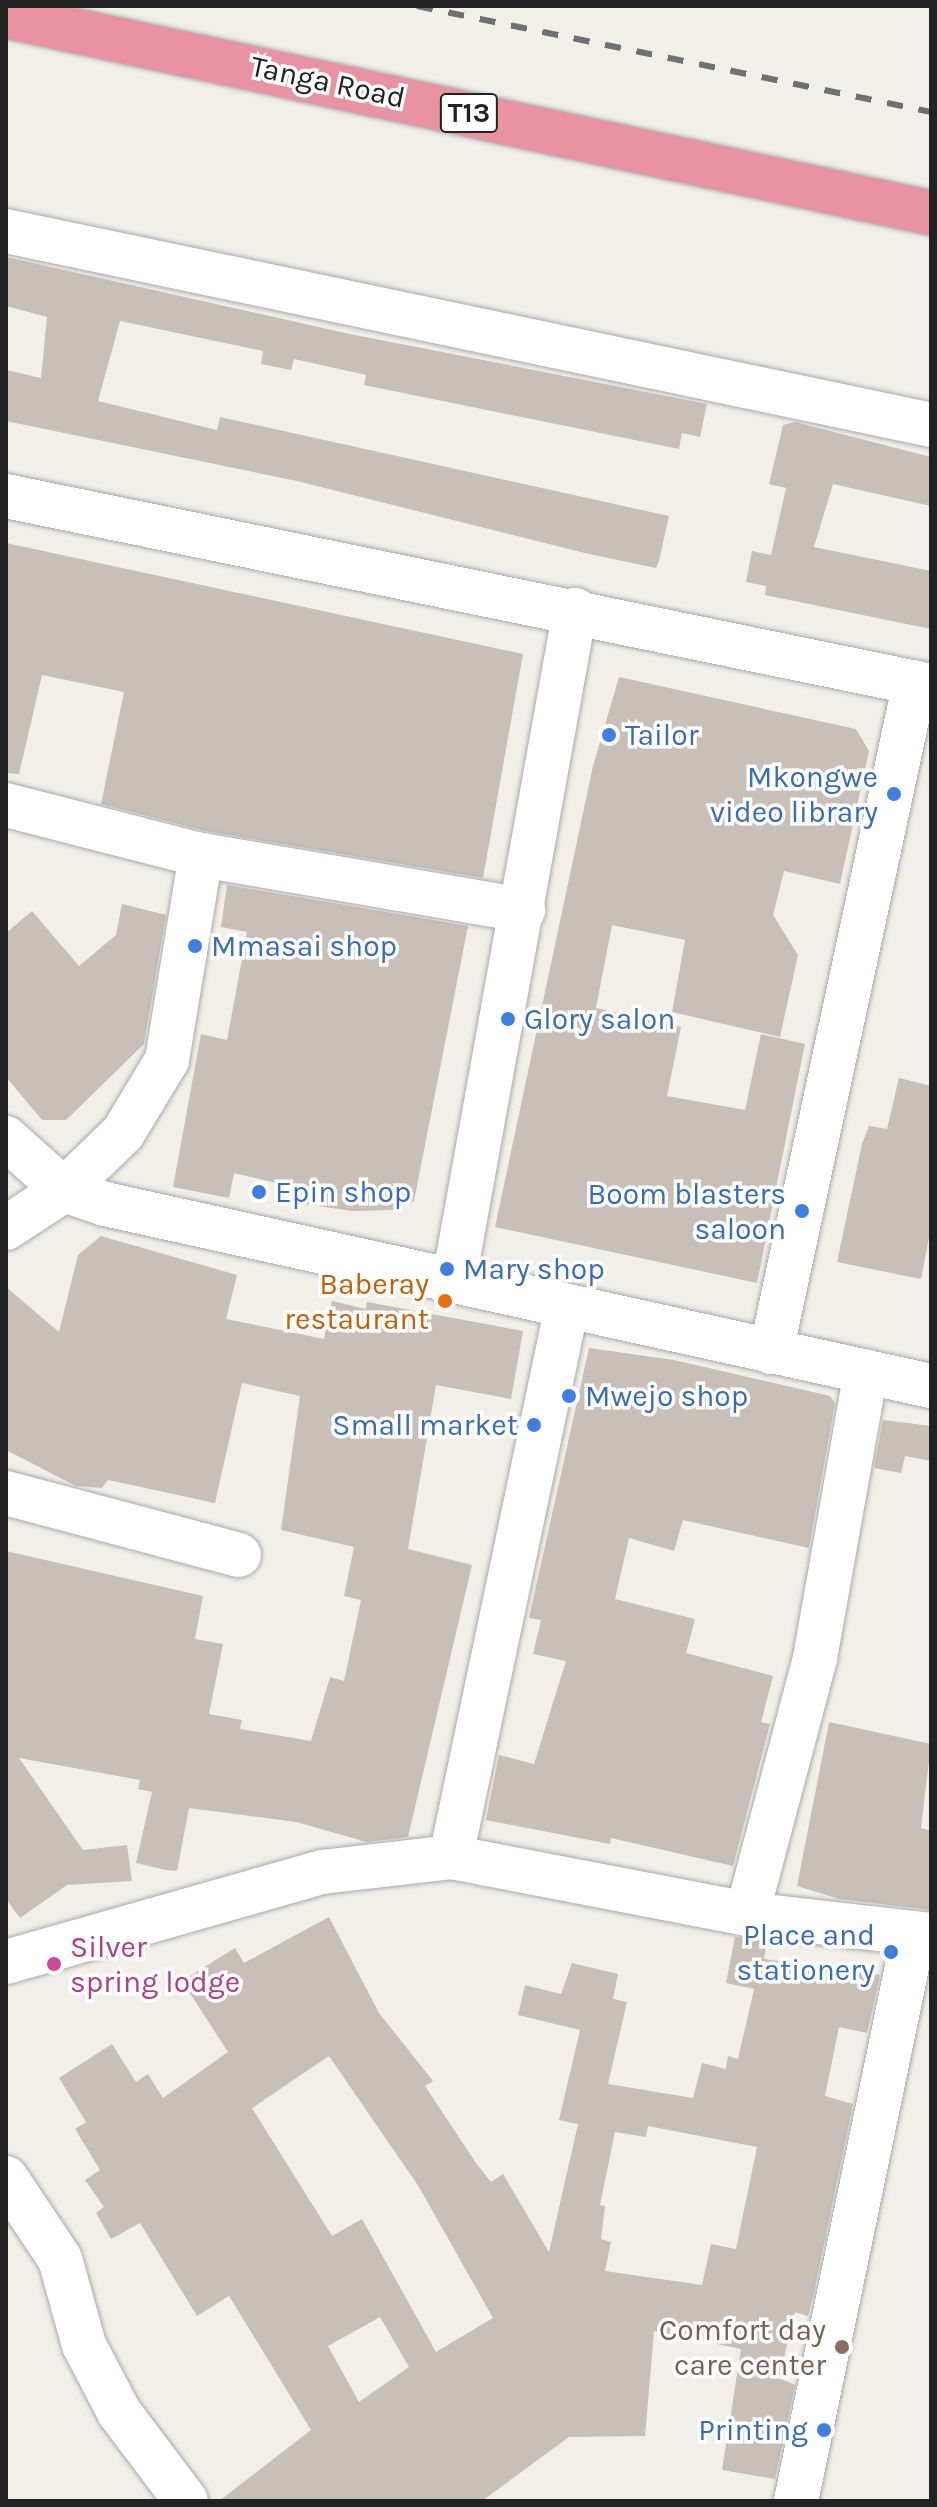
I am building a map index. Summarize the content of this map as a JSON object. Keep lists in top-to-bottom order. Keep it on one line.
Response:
{"streets":{"highway":["Tanga Road","T13"]},"places":["Tailor","Mkongwe video library","Mmasai shop","Glory salon","Epin shop","Boom blasters saloon","Mary shop","Baberay restaurant","Mwejo shop","Small market","Place and stationery","Silver spring lodge","Comfort day care center","Printing"]}
